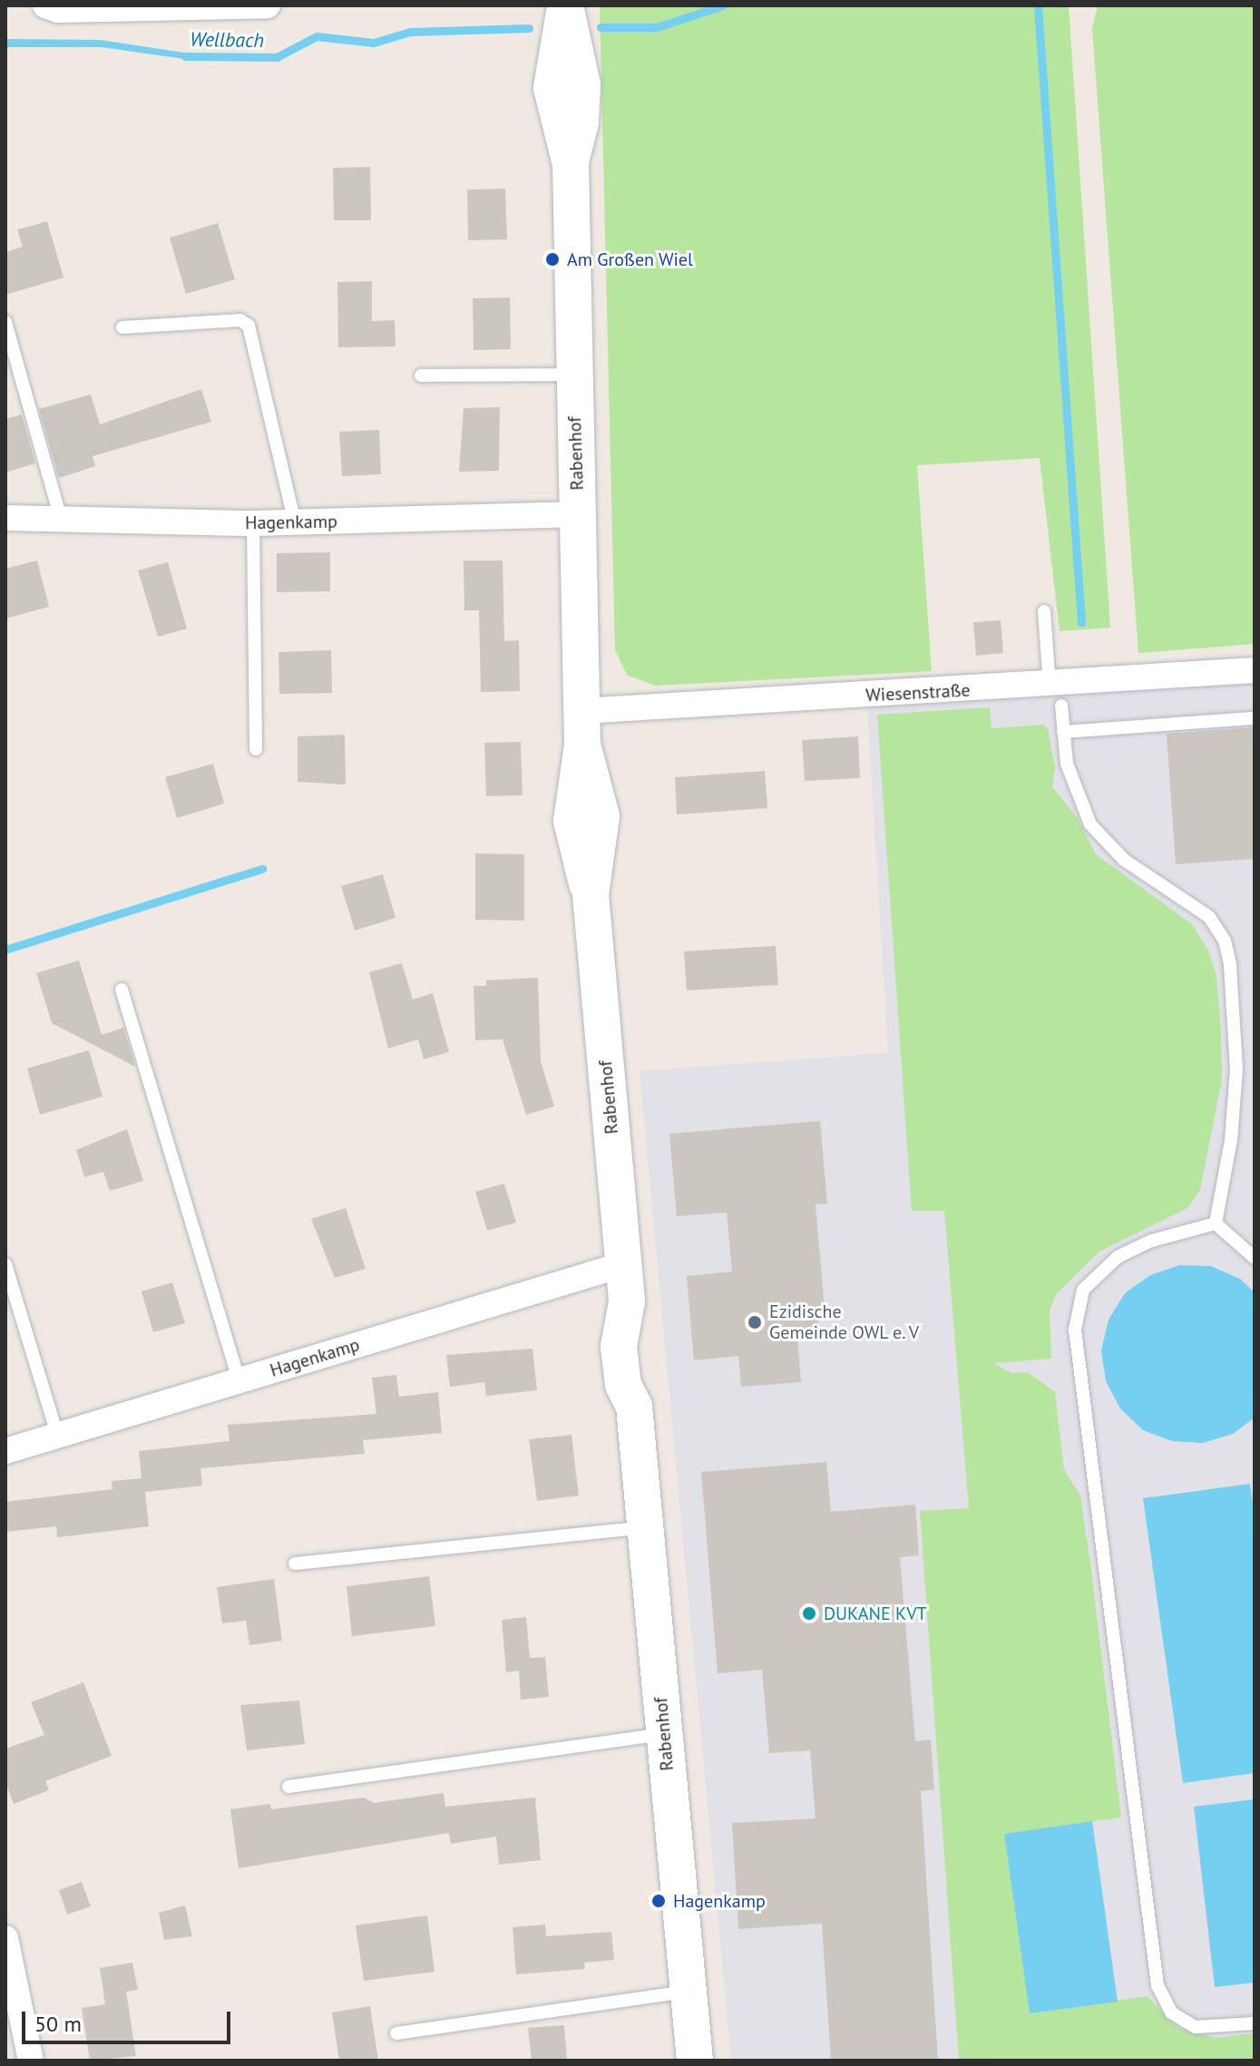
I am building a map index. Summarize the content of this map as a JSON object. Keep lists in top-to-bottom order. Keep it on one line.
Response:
{"streets":{"street":["Rabenhof","Hagenkamp","Wiesenstraße"]},"crossings":[["Rabenhof","Hagenkamp"],["Rabenhof","Wiesenstraße"]],"water":["Wellbach"],"places":["Am Großen Wiel","Ezidische Gemeinde OWL e. V","DUKANE KVT","Hagenkamp"],"scale_bar":"50 m"}
